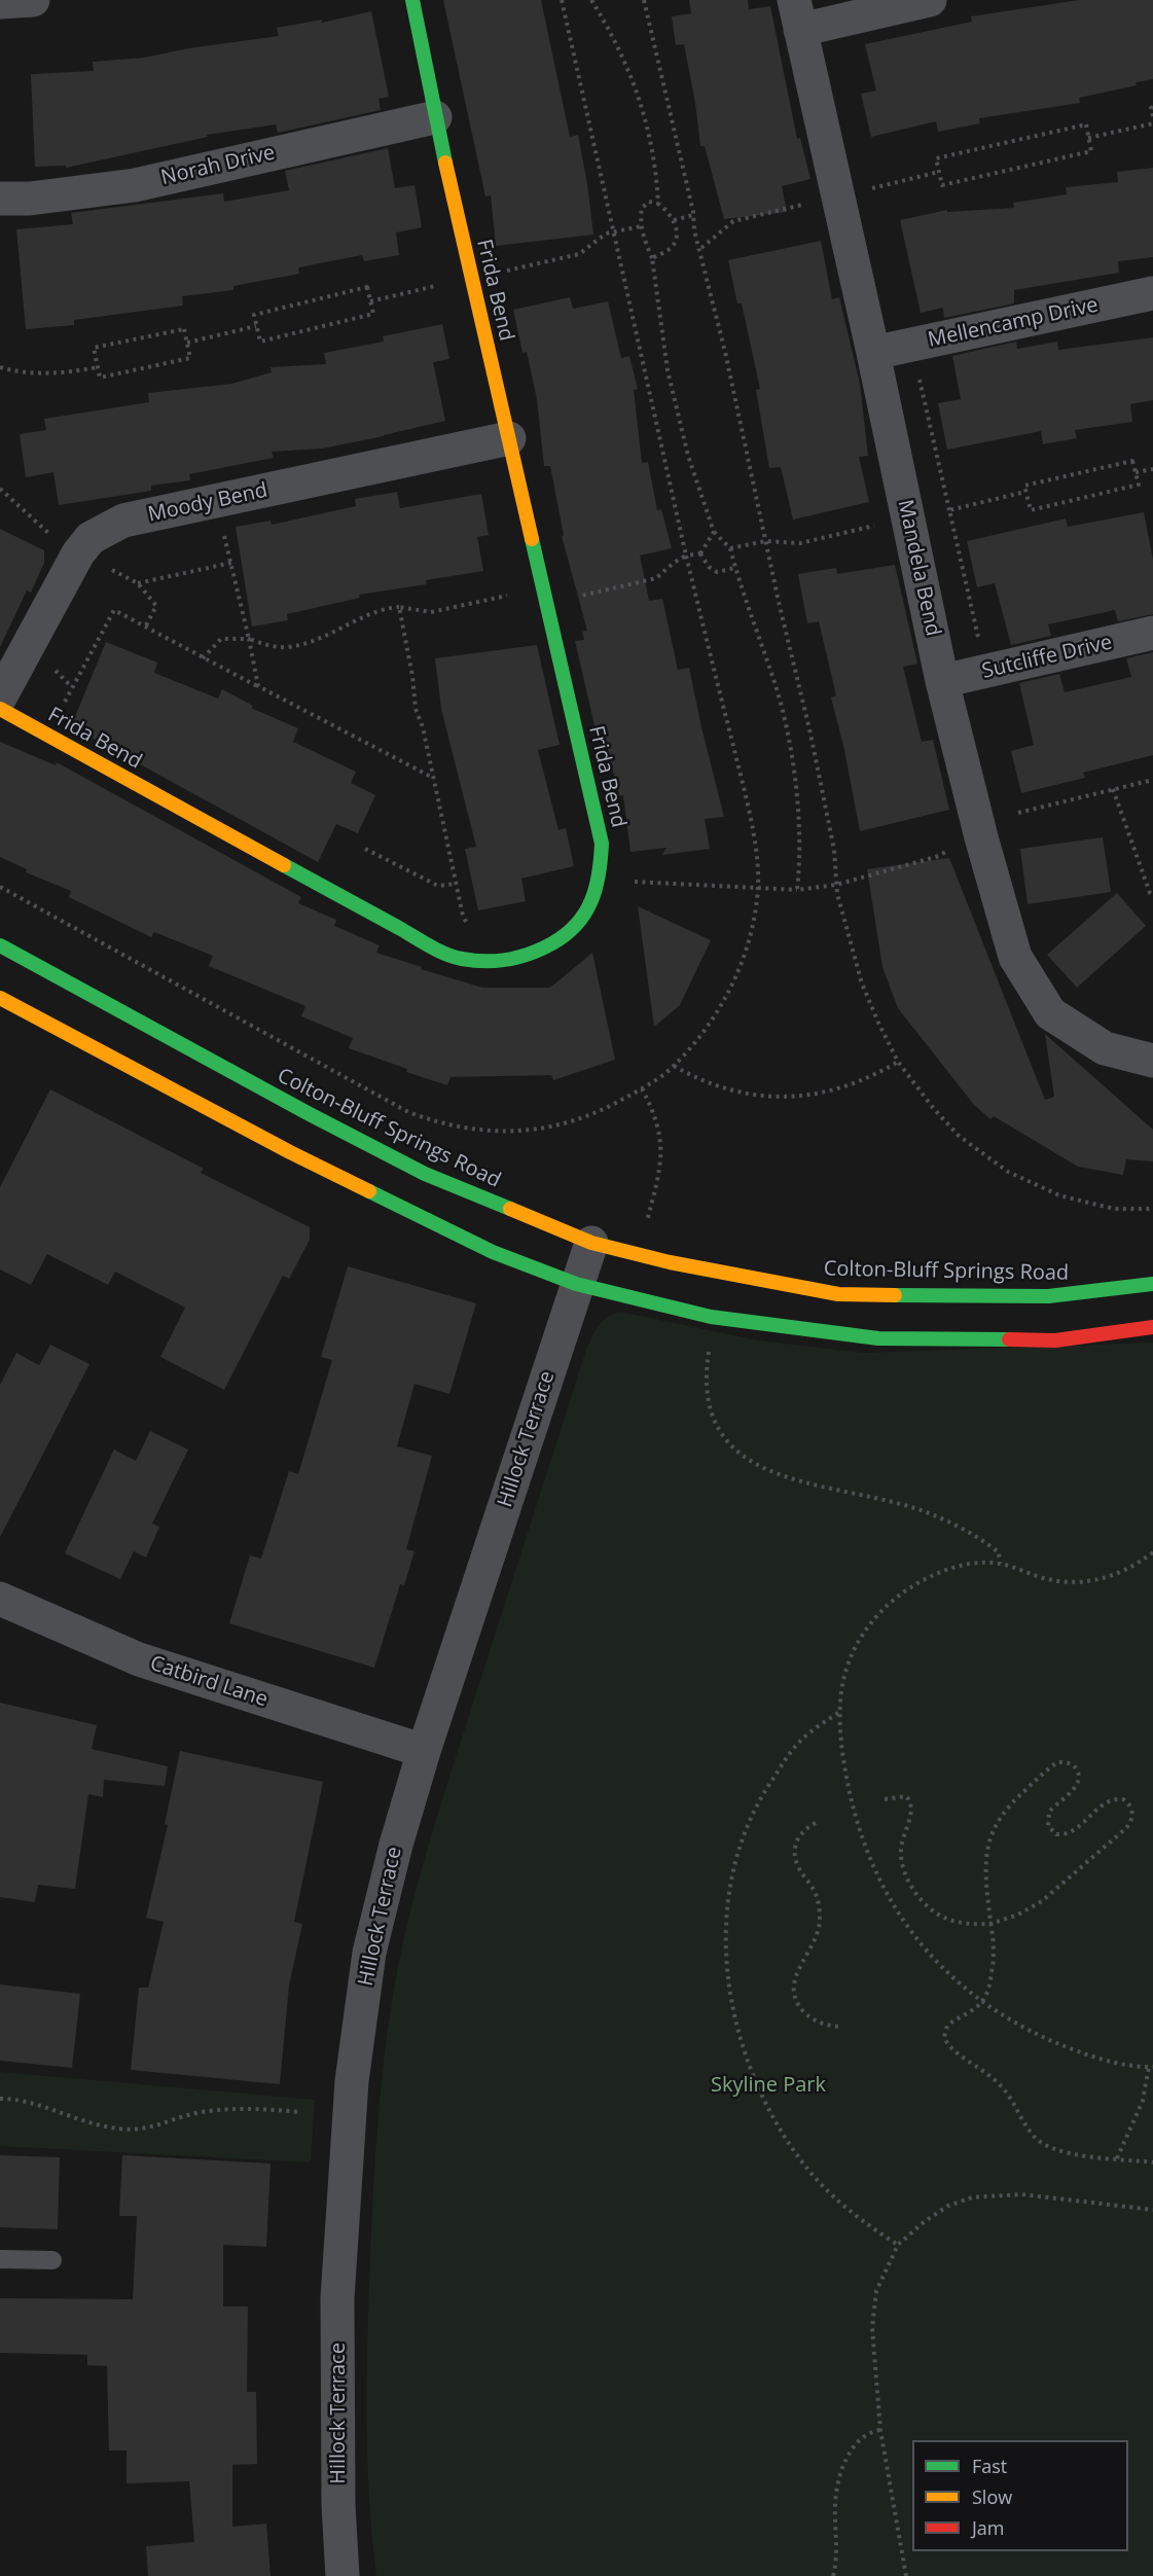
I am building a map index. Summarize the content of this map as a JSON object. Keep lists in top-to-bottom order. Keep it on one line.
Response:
{"streets":{"street":["Norah Drive","Frida Bend","Mellencamp Drive","Moody Bend","Mandela Bend","Sutcliffe Drive","Colton-Bluff Springs Road","Hillock Terrace","Catbird Lane"]},"crossings":[["Norah Drive","Frida Bend"],["Frida Bend","Moody Bend"],["Mellencamp Drive","Mandela Bend"],["Mandela Bend","Sutcliffe Drive"],["Colton-Bluff Springs Road","Hillock Terrace"],["Hillock Terrace","Catbird Lane"]],"parks":["Skyline Park"],"legend":["Fast","Slow","Jam"]}
